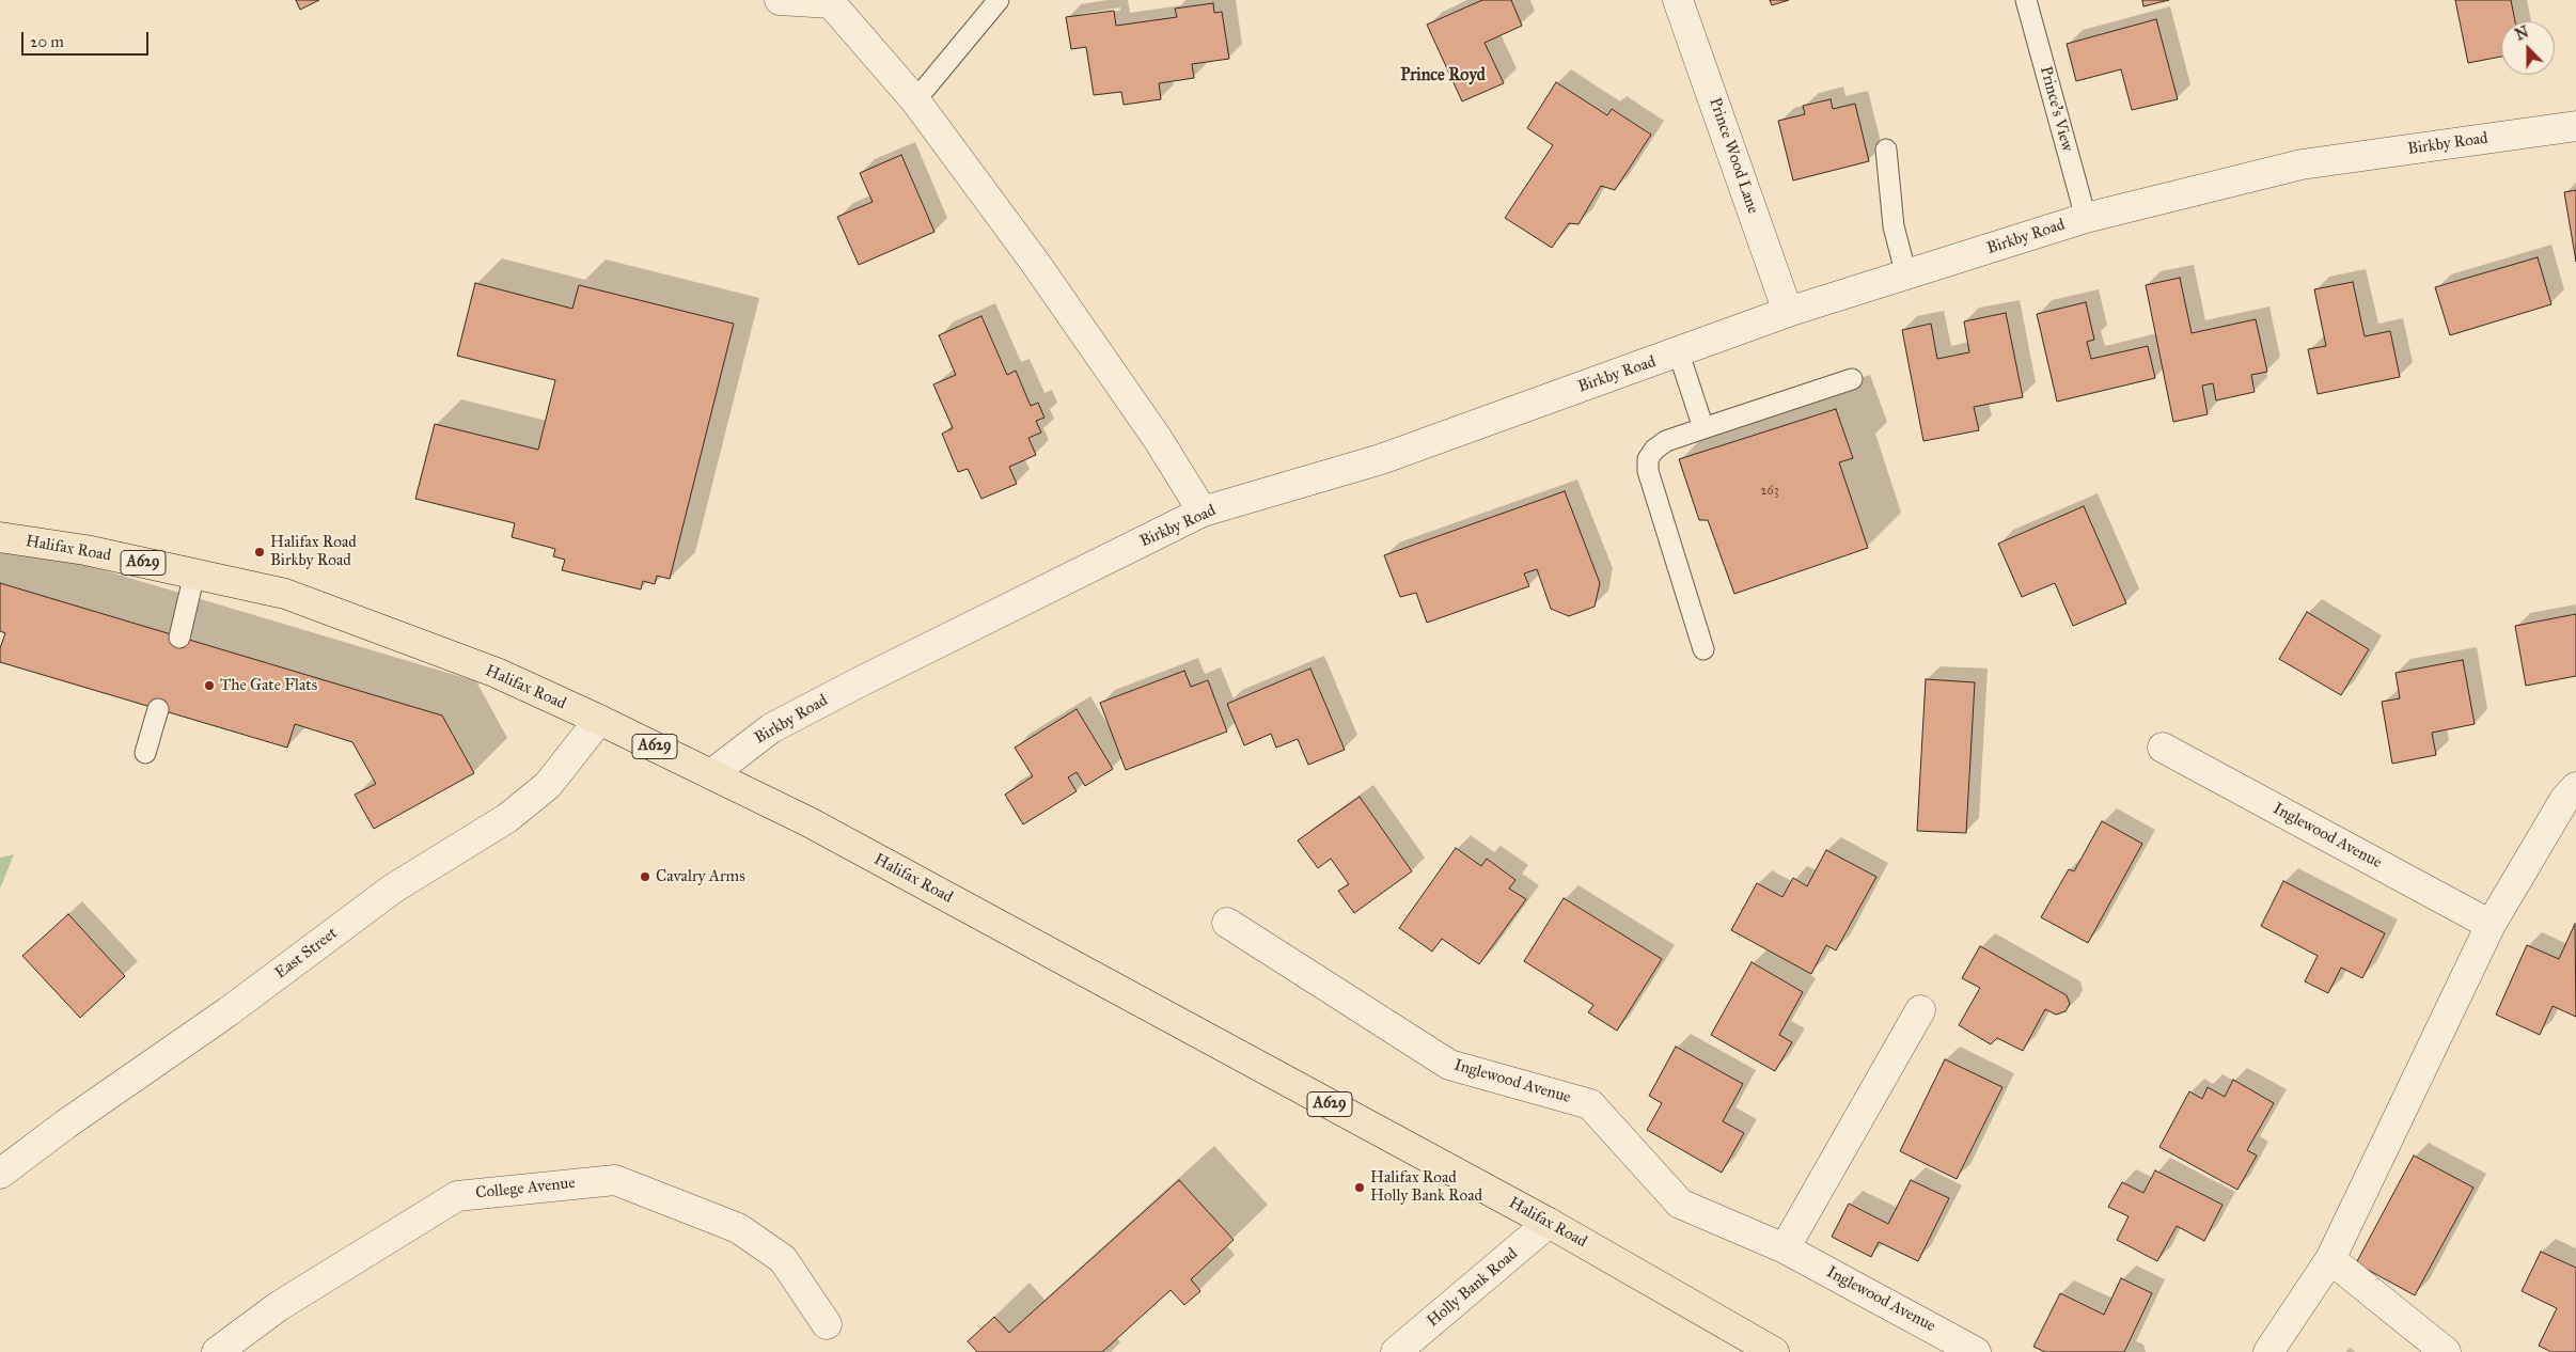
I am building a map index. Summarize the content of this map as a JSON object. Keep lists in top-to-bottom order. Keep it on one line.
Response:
{"streets":{"highway":["Halifax Road","A629"],"street":["Birkby Road","Prince Wood Lane","Inglewood Avenue","East Street","College Avenue","Holly Bank Road"],"lane":["Prince's View"]},"crossings":[["Prince's View","Birkby Road"],["Birkby Road","Prince Wood Lane"],["Birkby Road","Halifax Road"],["Halifax Road","East Street"],["Halifax Road","Holly Bank Road"]],"districts":["Prince Royd"],"places":["Halifax Road Birkby Road","The Gate Flats","Cavalry Arms","Halifax Road Holly Bank Road"],"house_numbers":["263"],"scale_bar":"20 m","north":"top"}
